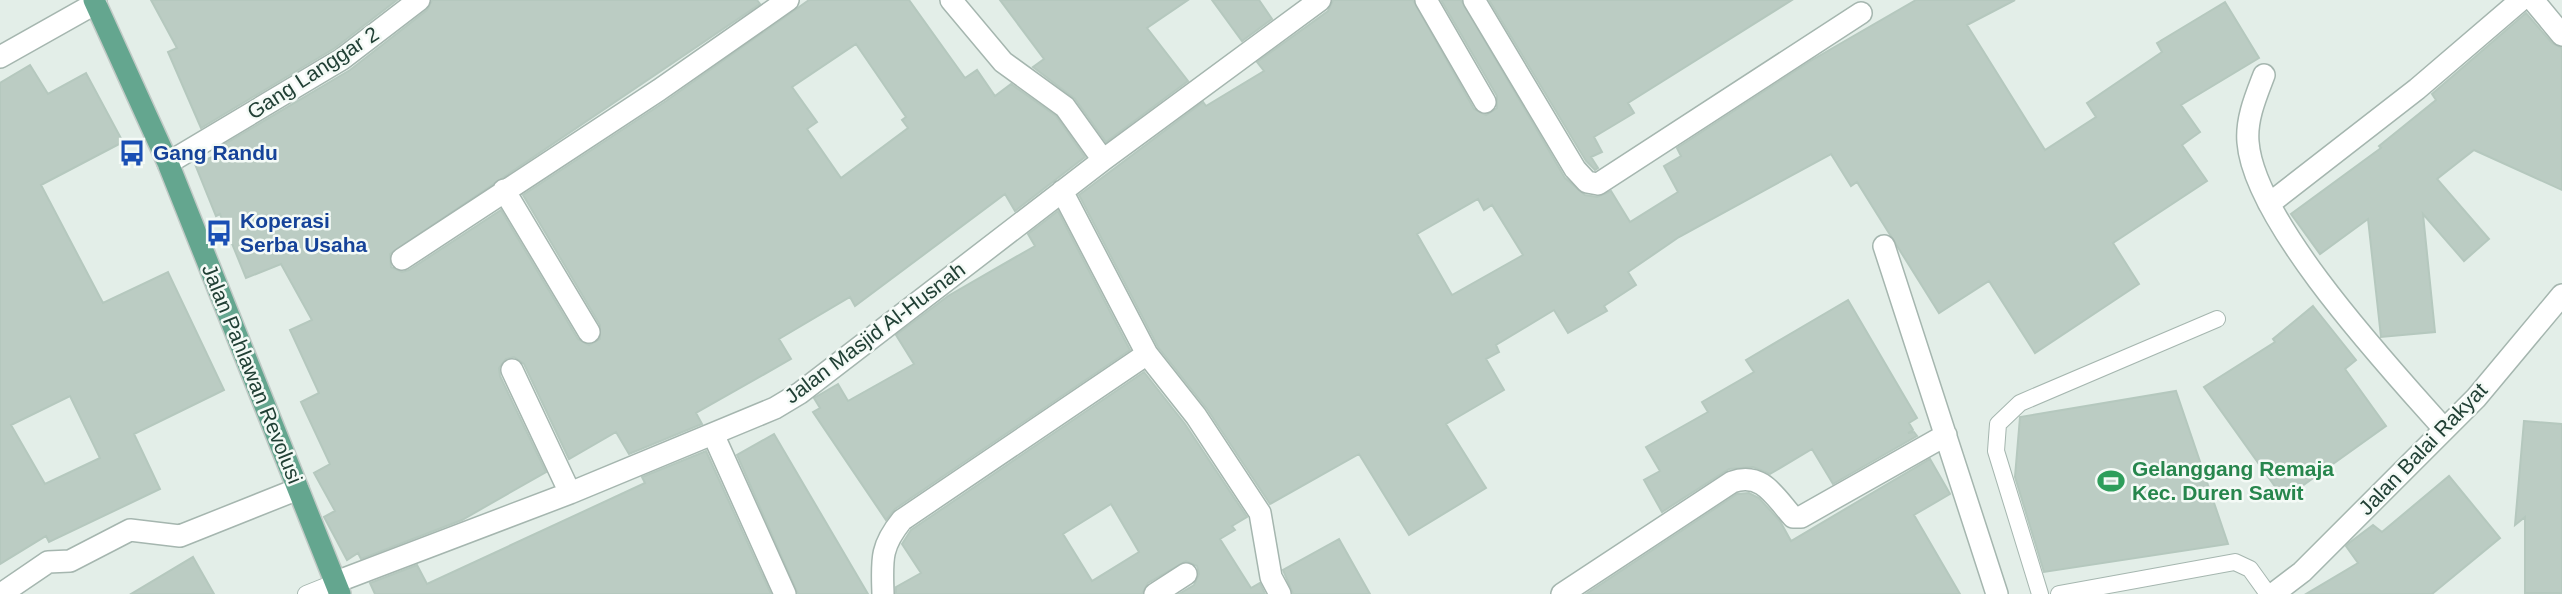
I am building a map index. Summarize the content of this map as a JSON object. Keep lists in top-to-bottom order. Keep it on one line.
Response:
{"streets":{"main road":["Jalan Pahlawan Revolusi"],"street":["Gang Langgar 2","Jalan Masjid Al-Husnah","Jalan Balai Rakyat"]},"crossings":[["Gang Langgar 2","Jalan Pahlawan Revolusi"],["Jalan Masjid Al-Husnah","Jalan Pahlawan Revolusi"]],"places":{"bus stop":["Gang Randu","Koperasi Serba Usaha"],"sports":["Gelanggang Remaja Kec. Duren Sawit"]}}
